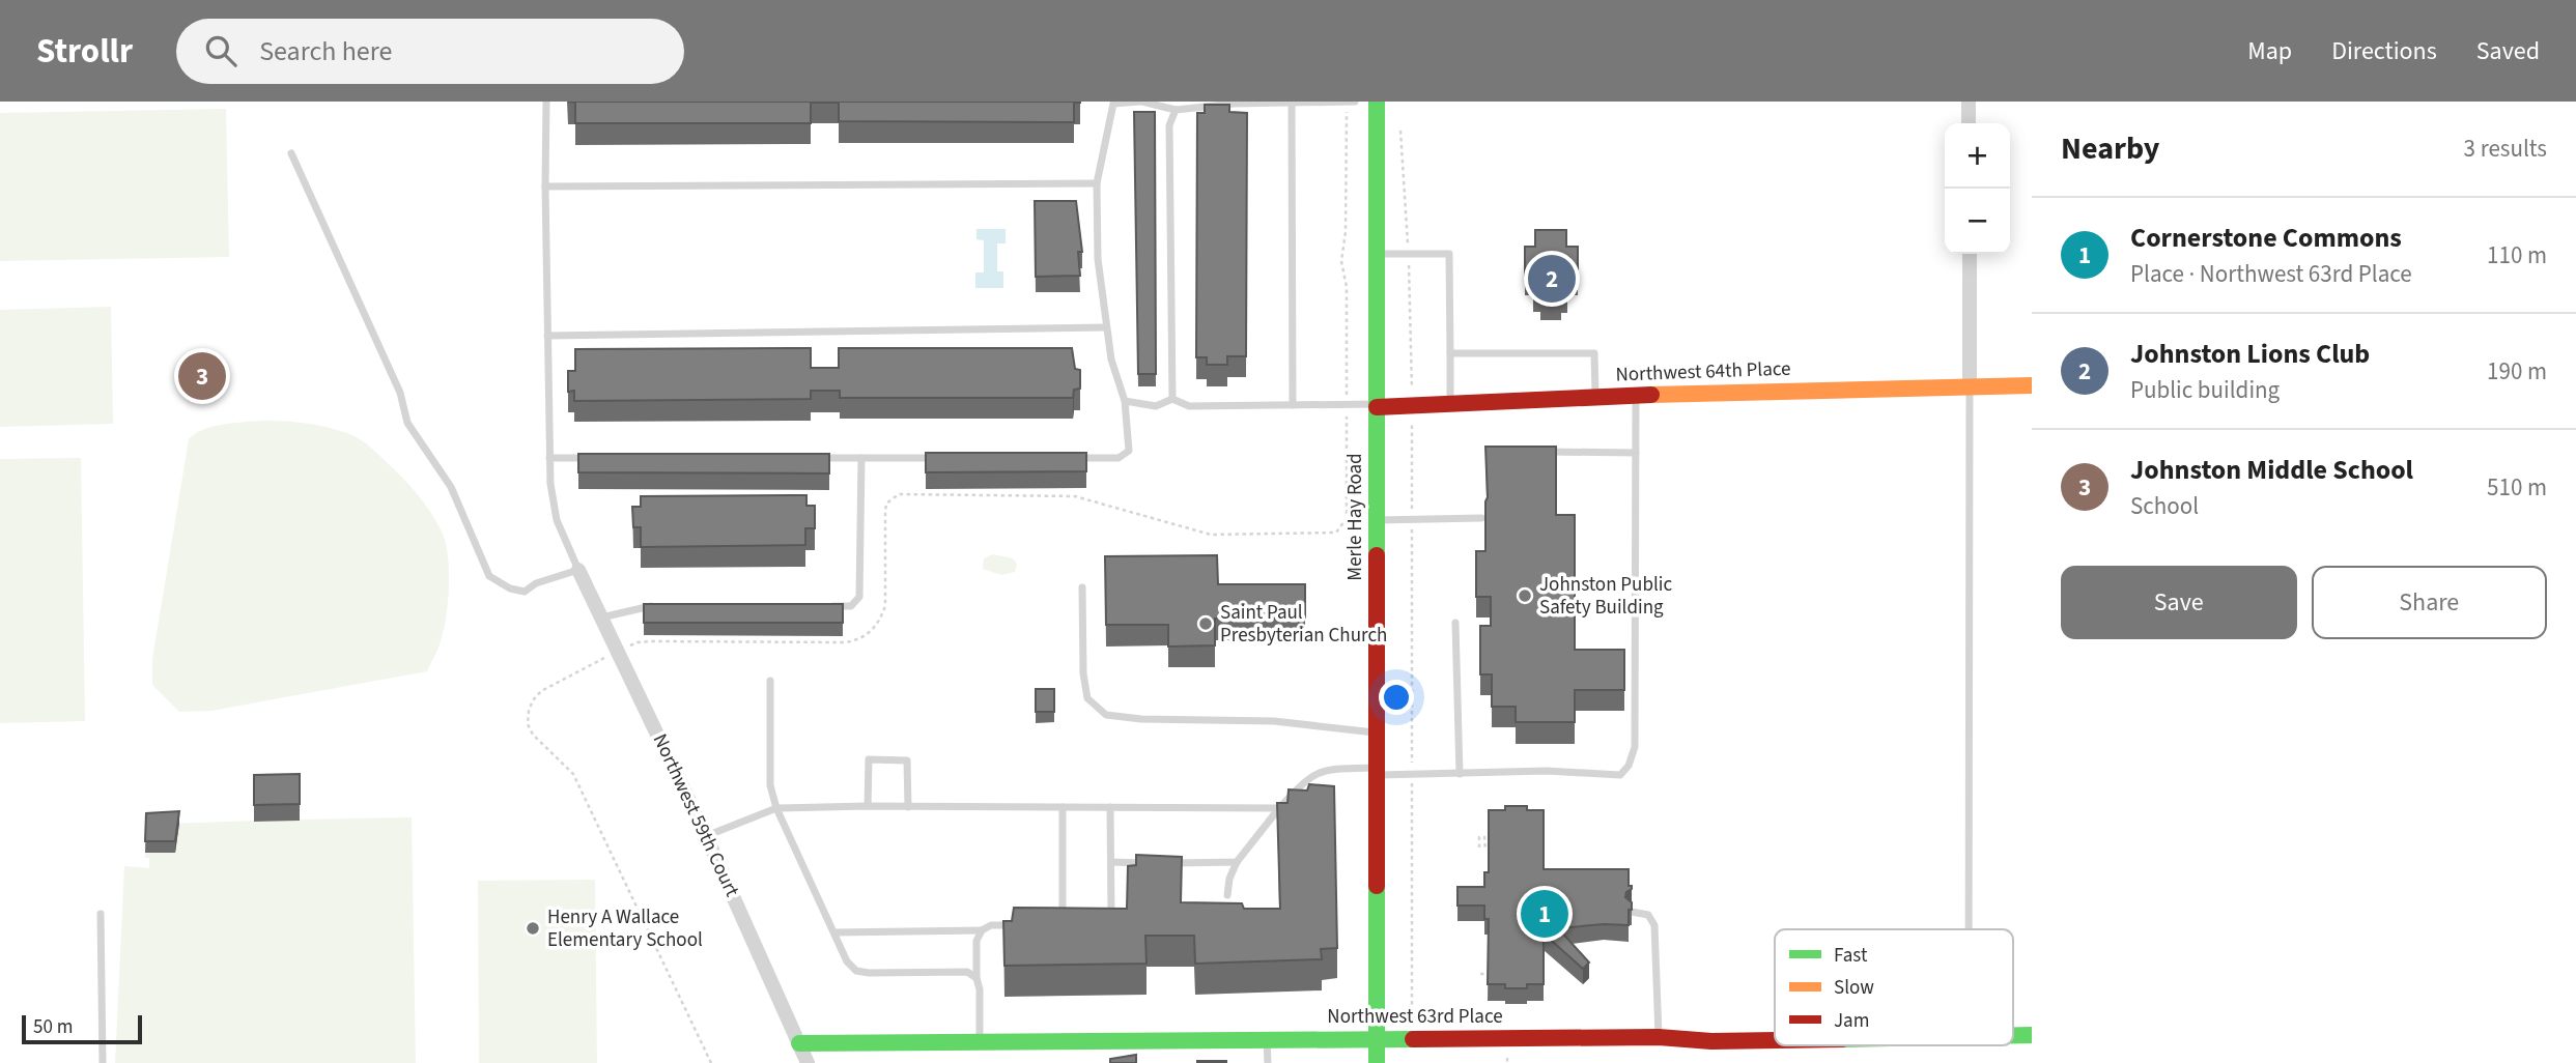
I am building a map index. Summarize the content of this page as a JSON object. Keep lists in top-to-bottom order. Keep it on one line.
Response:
{"streets":{"street":["Northwest 64th Place","Merle Hay Road","Northwest 59th Court","Northwest 63rd Place"]},"crossings":[["Northwest 64th Place","Merle Hay Road"],["Merle Hay Road","Northwest 63rd Place"],["Northwest 59th Court","Northwest 63rd Place"]],"places":["Johnston Public Safety Building","Saint Paul Presbyterian Church","Henry A Wallace Elementary School"],"legend":["Fast","Slow","Jam"],"scale_bar":"50 m","page":{"header":"Strollr","search":"Search here","nav":["Map","Directions","Saved"],"heading":["Nearby","3 results"],"map_buttons":["+","−"],"list":[{"mark":"1","name":"Cornerstone Commons","note":"Place · Northwest 63rd Place","value":"110 m"},{"mark":"2","name":"Johnston Lions Club","note":"Public building","value":"190 m"},{"mark":"3","name":"Johnston Middle School","note":"School","value":"510 m"}],"pins":["2","3","1"],"buttons":["Save","Share"],"scale":"50 m"}}
